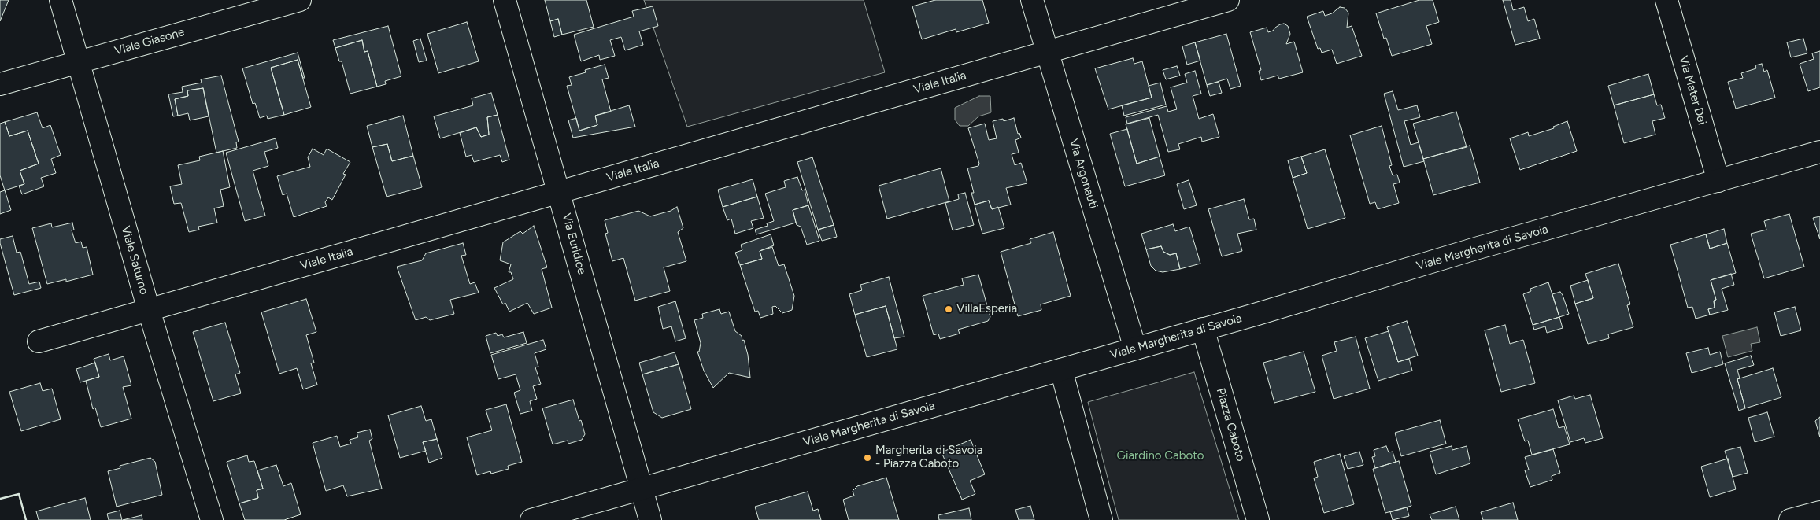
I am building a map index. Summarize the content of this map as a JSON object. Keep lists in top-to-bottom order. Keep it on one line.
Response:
{"streets":{"street":["Viale Giasone","Viale Italia","Via Mater Dei","Via Argonauti","Via Euridice","Viale Margherita di Savoia","Viale Saturno","Piazza Caboto"]},"crossings":[["Viale Giasone","Viale Saturno"],["Viale Italia","Via Argonauti"],["Viale Italia","Via Euridice"],["Viale Italia","Viale Saturno"],["Via Mater Dei","Viale Margherita di Savoia"],["Via Argonauti","Viale Margherita di Savoia"],["Via Euridice","Viale Margherita di Savoia"],["Viale Margherita di Savoia","Piazza Caboto"]],"parks":["Giardino Caboto"],"places":["VillaEsperia","Margherita di Savoia - Piazza Caboto"]}
